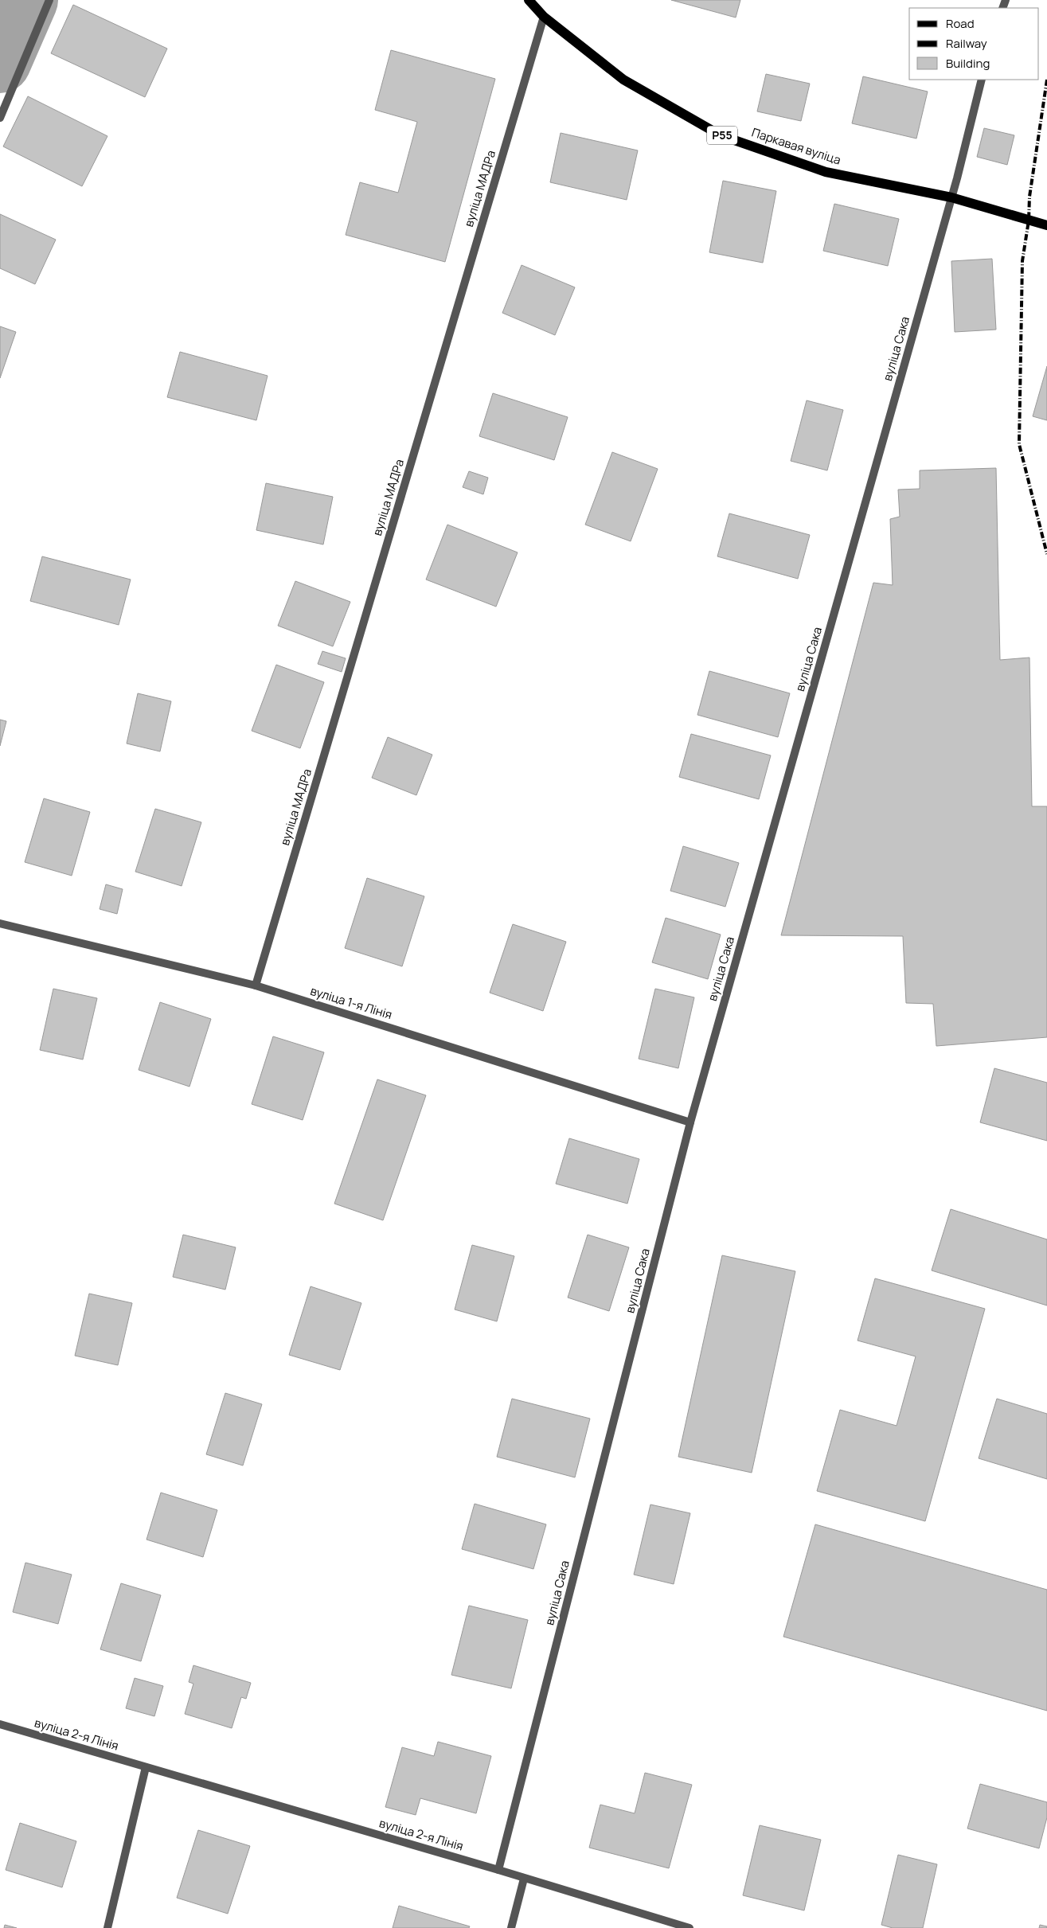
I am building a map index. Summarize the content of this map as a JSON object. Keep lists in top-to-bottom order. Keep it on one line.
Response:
{"streets":{"main road":["Р55","Паркавая вуліца"],"street":["вуліца МАДРа","вуліца Сака","вуліца 1-я Лінія","вуліца 2-я Лінія"]},"crossings":[["Паркавая вуліца","вуліца МАДРа"],["Паркавая вуліца","вуліца Сака"],["вуліца МАДРа","вуліца 1-я Лінія"],["вуліца Сака","вуліца 1-я Лінія"],["вуліца Сака","вуліца 2-я Лінія"]],"legend":["Road","Railway","Building"]}
